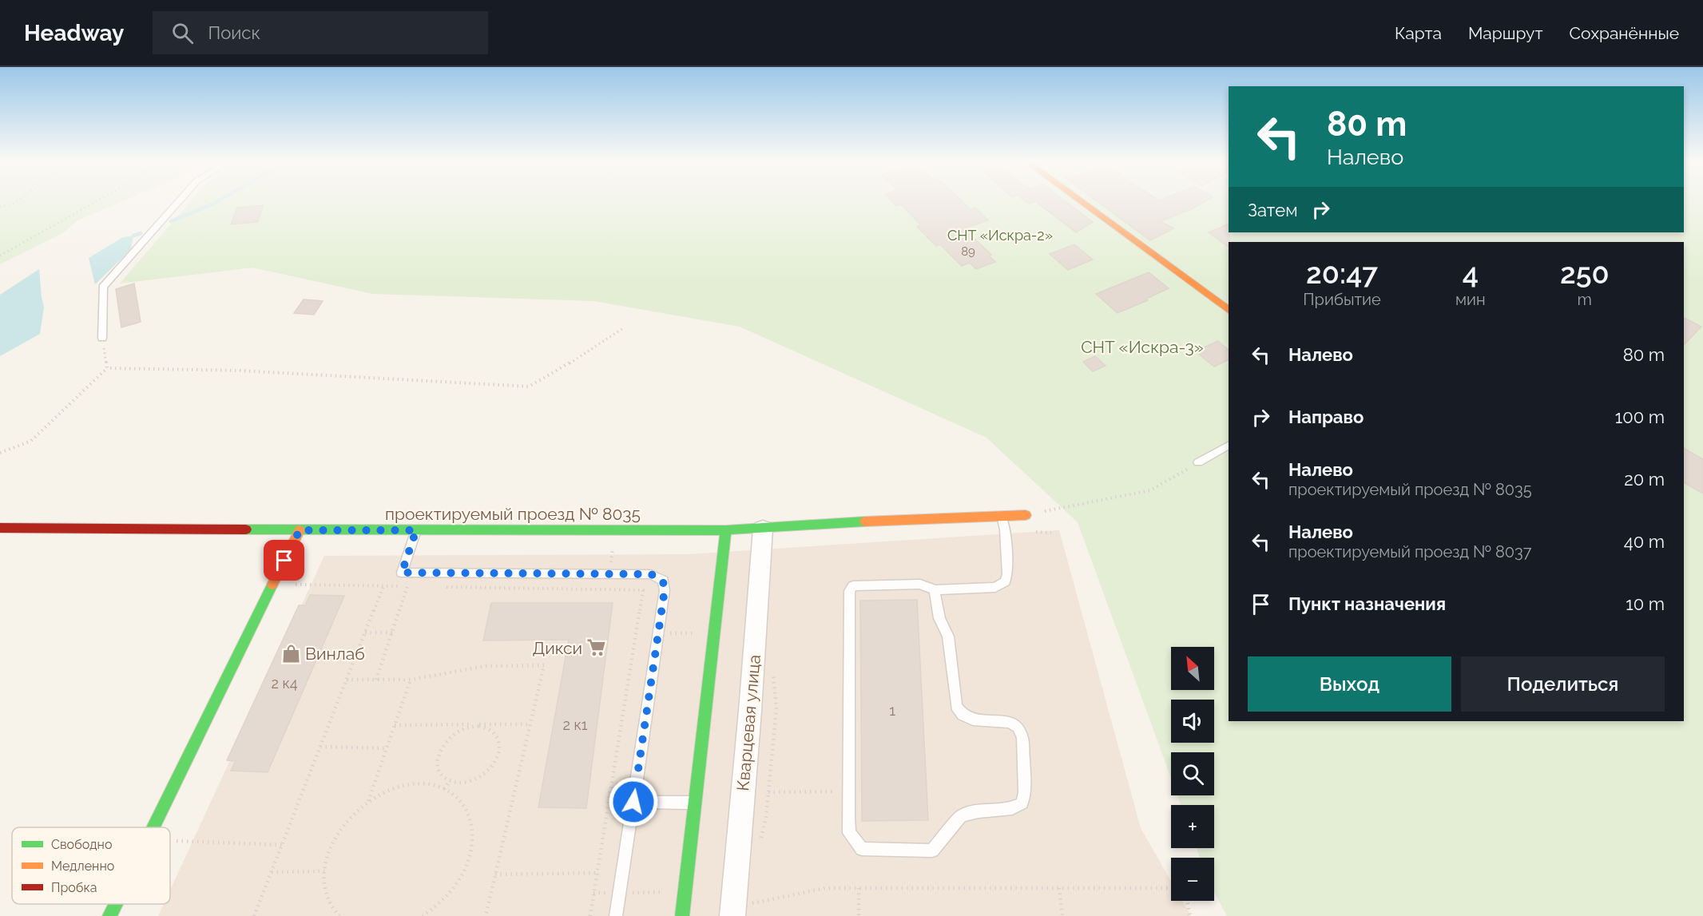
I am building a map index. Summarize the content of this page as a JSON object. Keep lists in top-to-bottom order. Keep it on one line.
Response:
{"streets":{"street":["проектируемый проезд № 8035","Кварцевая улица"]},"crossings":[["проектируемый проезд № 8035","Кварцевая улица"]],"parks":["СНТ «Искра-2»","СНТ «Искра-3»"],"places":{"supermarket":["Дикси"],"shop":["Винлаб"]},"house_numbers":["89","2 к4","1","2 к1"],"legend":["Свободно","Медленно","Пробка"],"north":"top left","page":{"header":"Headway","search":"Поиск","nav":["Карта","Маршрут","Сохранённые"],"turn":["80 m","Налево"],"then":"Затем","eta":["20:47","Прибытие","4","мин","250","m"],"list":[{"name":"Налево","value":"80 m"},{"name":"Направо","value":"100 m"},{"name":"Налево","note":"проектируемый проезд № 8035","value":"20 m"},{"name":"Налево","note":"проектируемый проезд № 8037","value":"40 m"},{"name":"Пункт назначения","value":"10 m"}],"map_buttons":["+","−"],"buttons":["Выход","Поделиться"]}}
